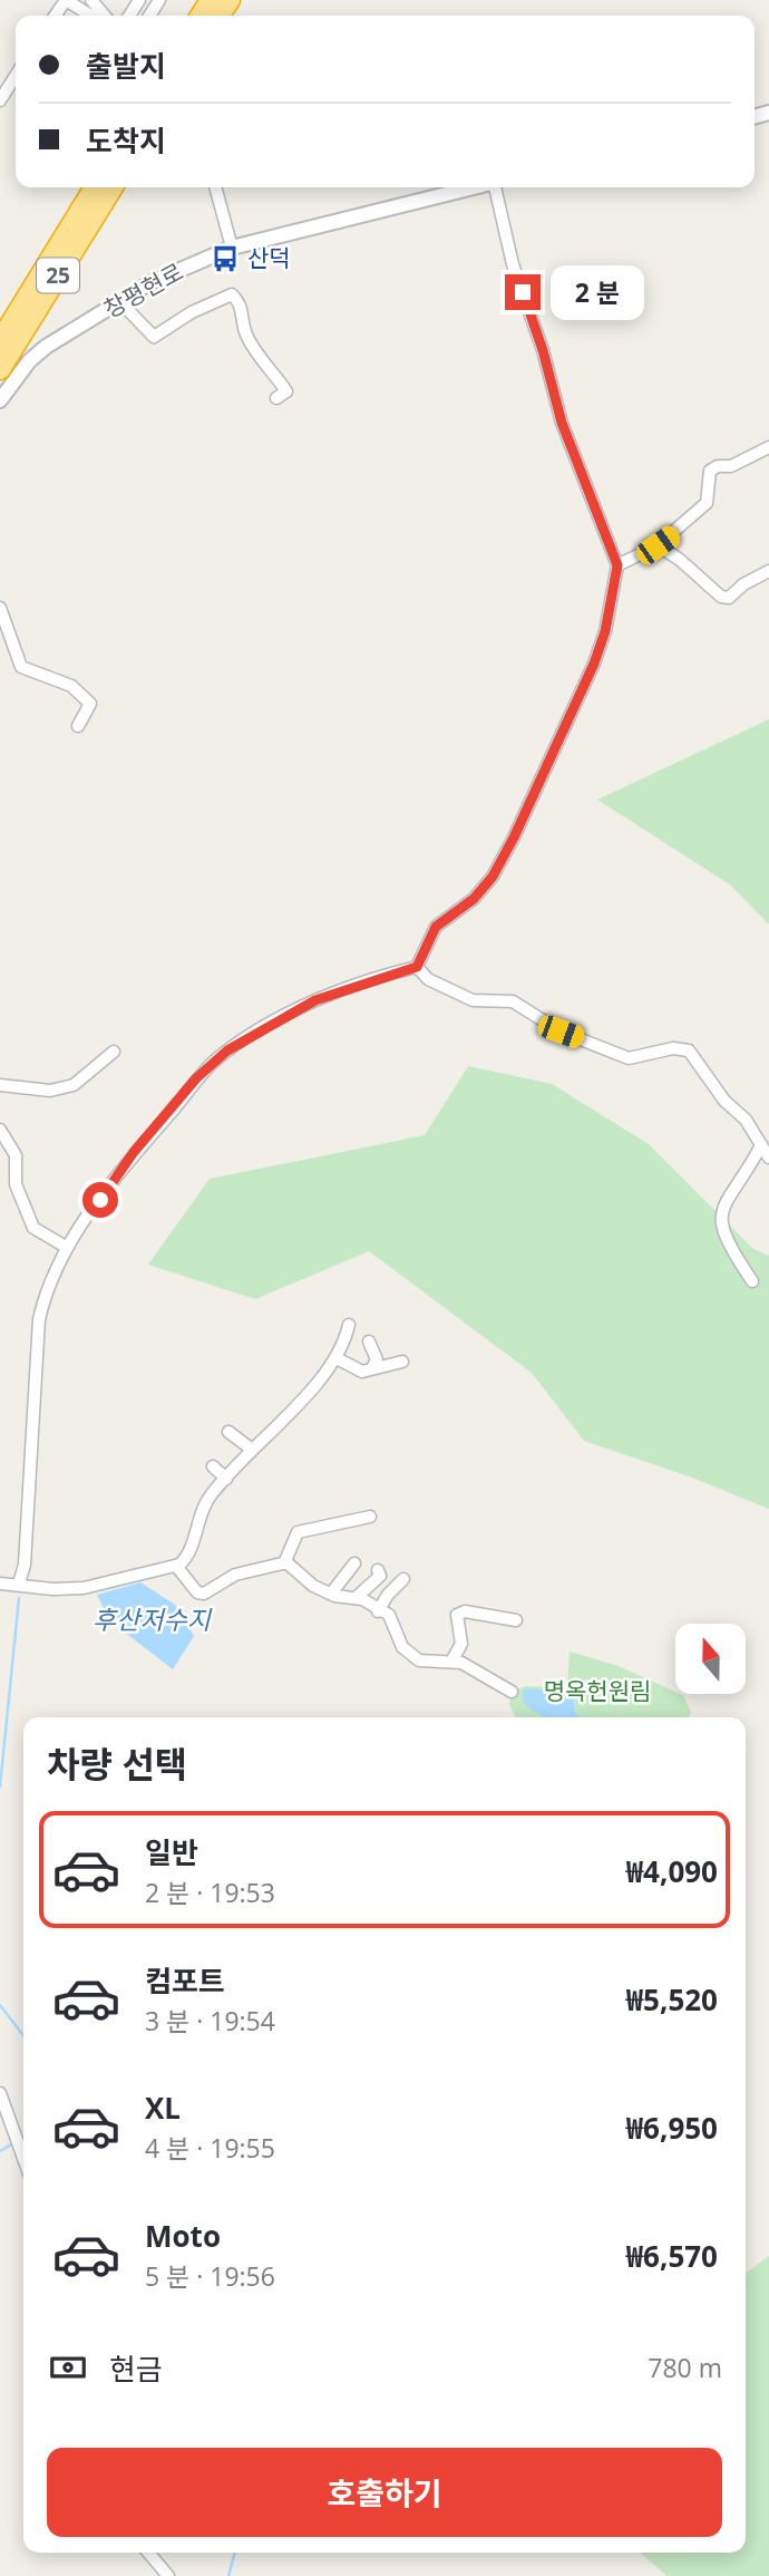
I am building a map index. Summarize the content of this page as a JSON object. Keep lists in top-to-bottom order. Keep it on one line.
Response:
{"streets":{"highway":["25"],"main road":["창평현로"]},"water":["후산저수지"],"parks":["명옥헌원림"],"places":{"bus stop":["산덕"]},"north":"top","page":{"banner":["출발지","도착지"],"bubble":"2 분","heading":"차량 선택","list":[{"name":"일반","note":"2 분 · 19:53","value":"₩4,090"},{"name":"컴포트","note":"3 분 · 19:54","value":"₩5,520"},{"name":"XL","note":"4 분 · 19:55","value":"₩6,950"},{"name":"Moto","note":"5 분 · 19:56","value":"₩6,570"}],"pay":["현금","780 m"],"buttons":"호출하기"}}
